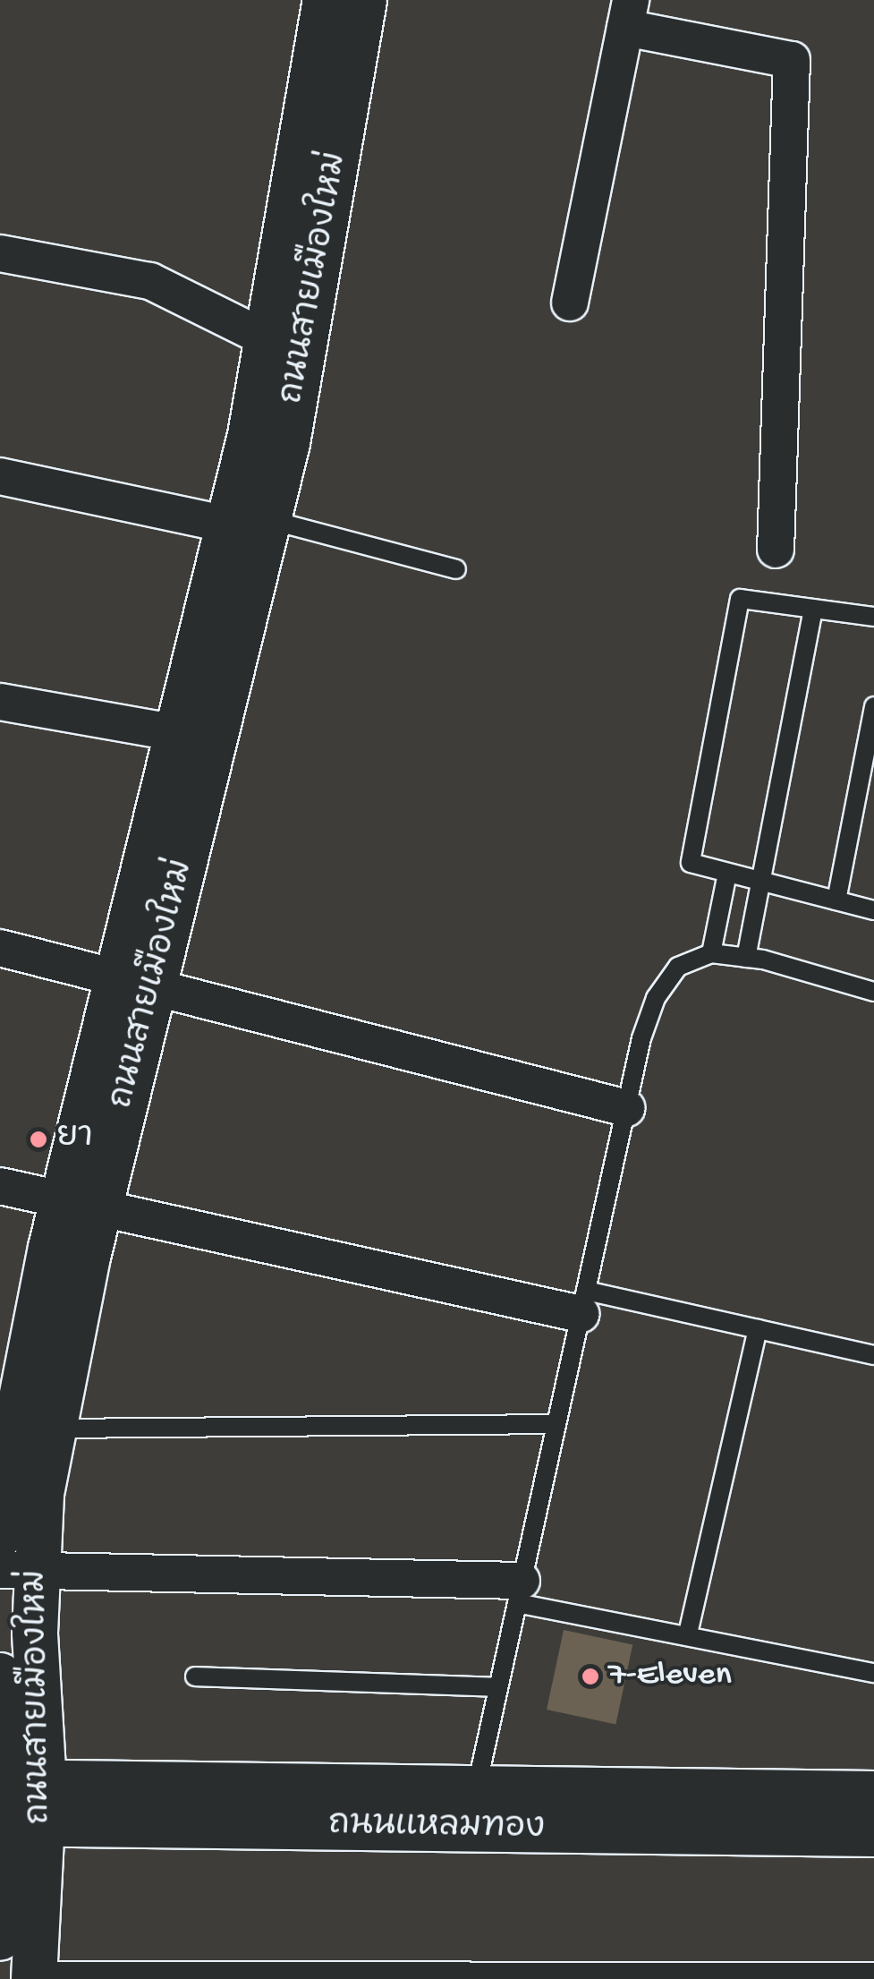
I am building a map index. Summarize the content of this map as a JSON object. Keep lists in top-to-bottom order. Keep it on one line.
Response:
{"streets":{"street":["ถนนสายเมืองใหม่","ถนนแหลมทอง"]},"crossings":[["ถนนสายเมืองใหม่","ถนนแหลมทอง"]],"places":["ยา","7-Eleven"]}
